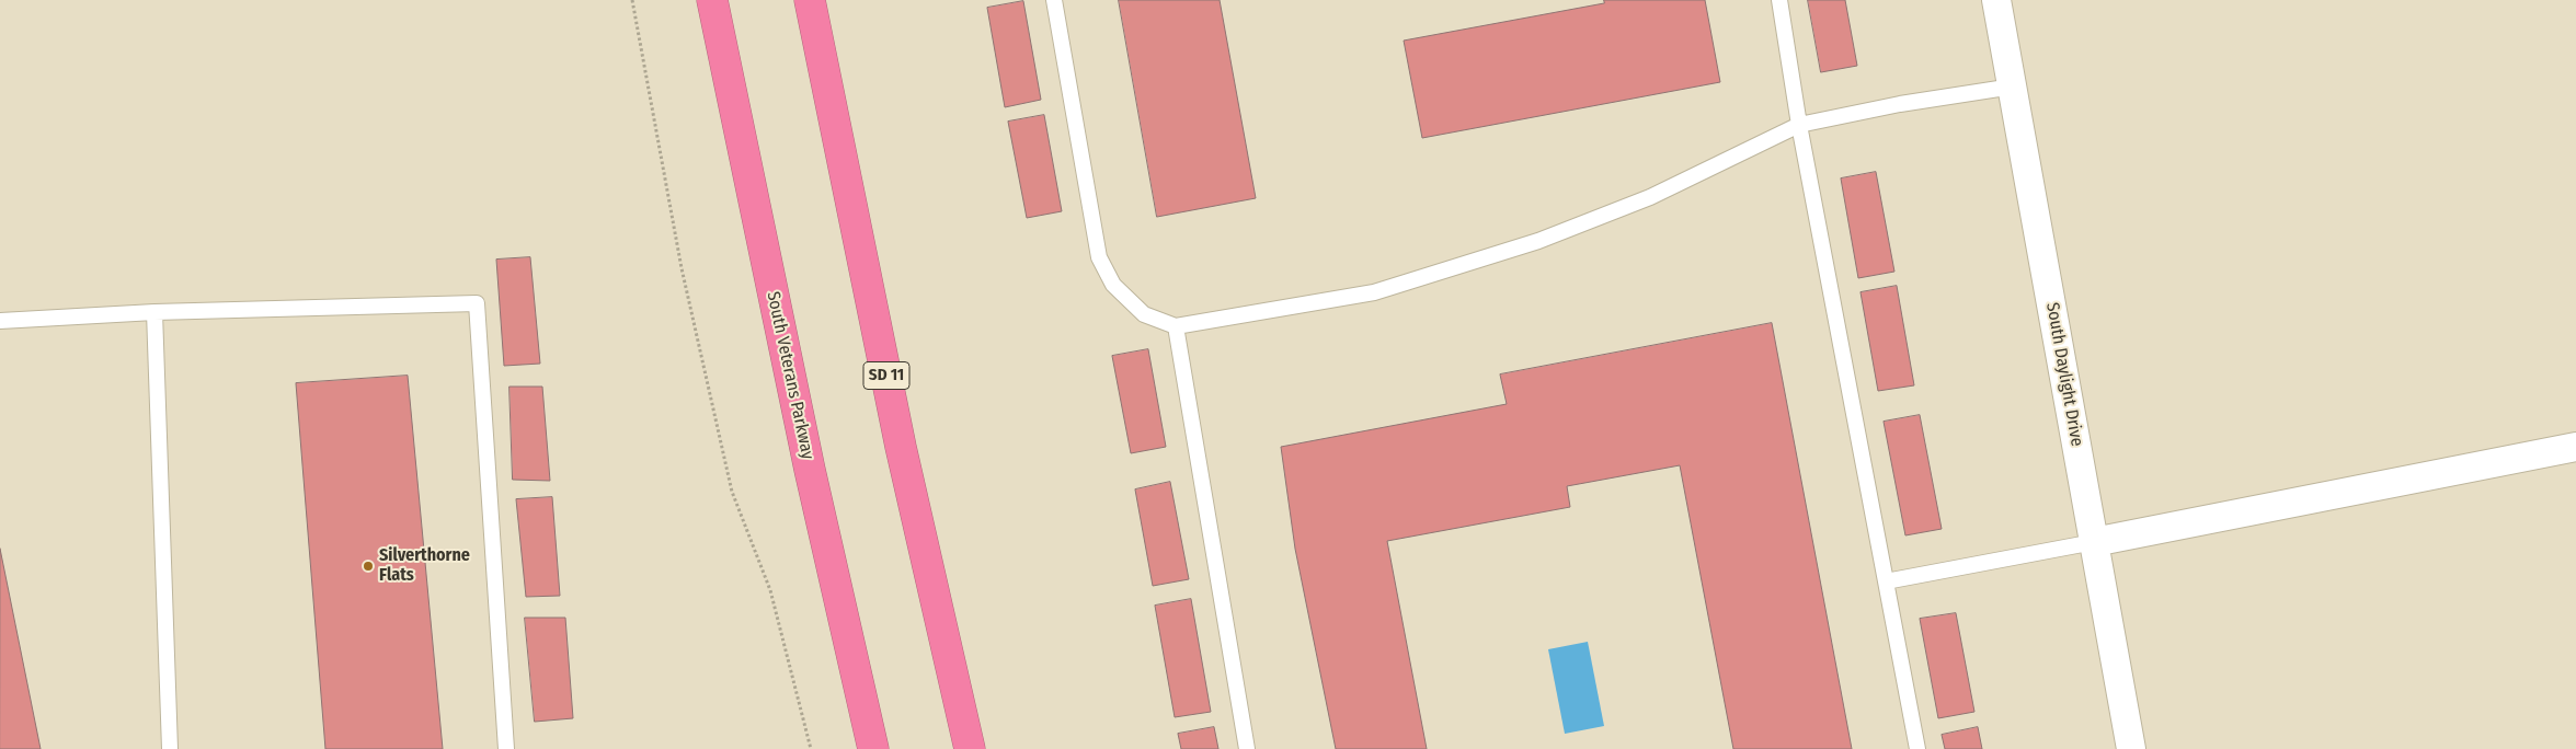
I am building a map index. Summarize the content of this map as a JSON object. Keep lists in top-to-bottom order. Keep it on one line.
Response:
{"streets":{"highway":["South Veterans Parkway","SD 11"],"street":["South Daylight Drive"]},"places":["Silverthorne Flats"]}
